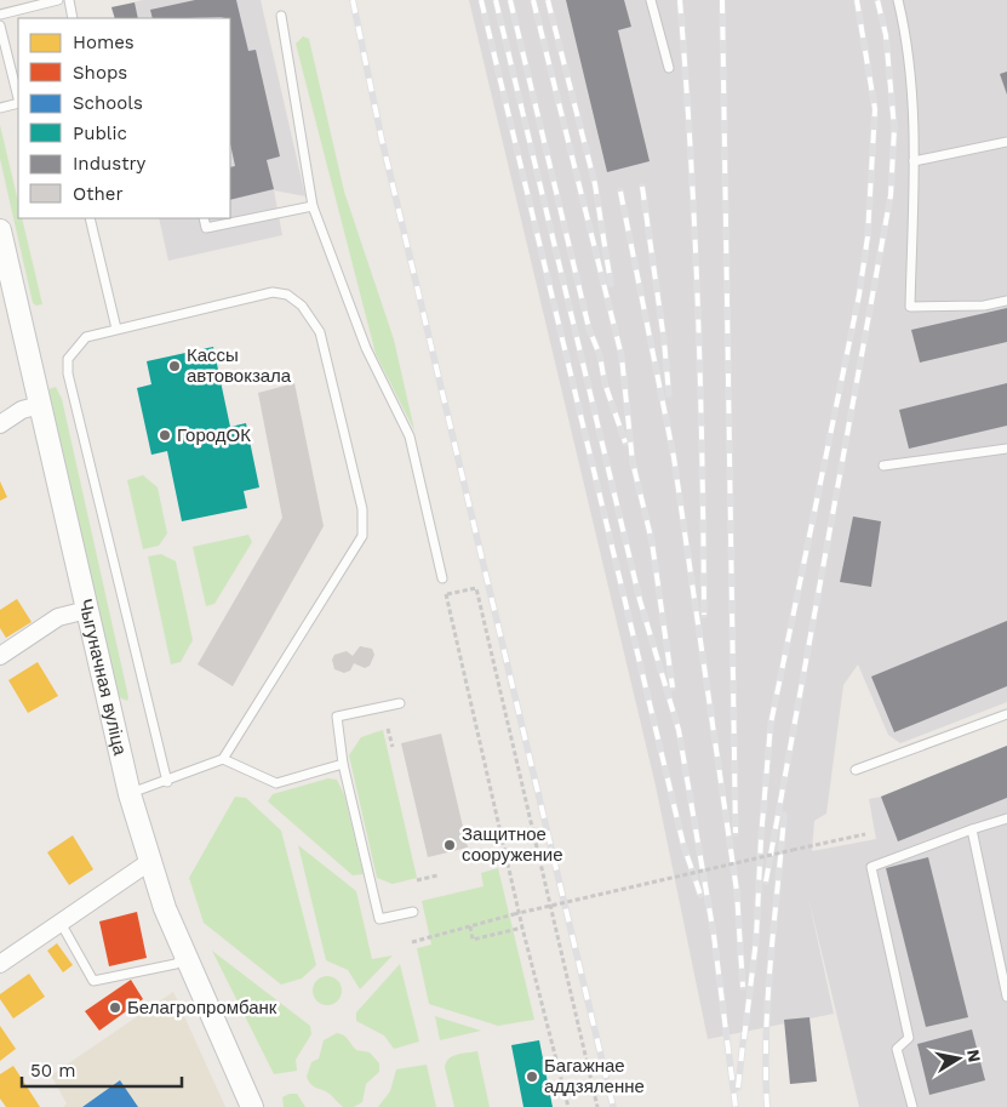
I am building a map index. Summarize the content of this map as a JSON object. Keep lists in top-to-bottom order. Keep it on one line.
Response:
{"streets":{"street":["Чыгуначная вуліца"]},"places":["Кассы автовокзала","ГородОК","Защитное сооружение","Белагропромбанк","Багажнае аддзяленне"],"legend":["Homes","Shops","Schools","Public","Industry","Other"],"scale_bar":"50 m","north":"right"}
